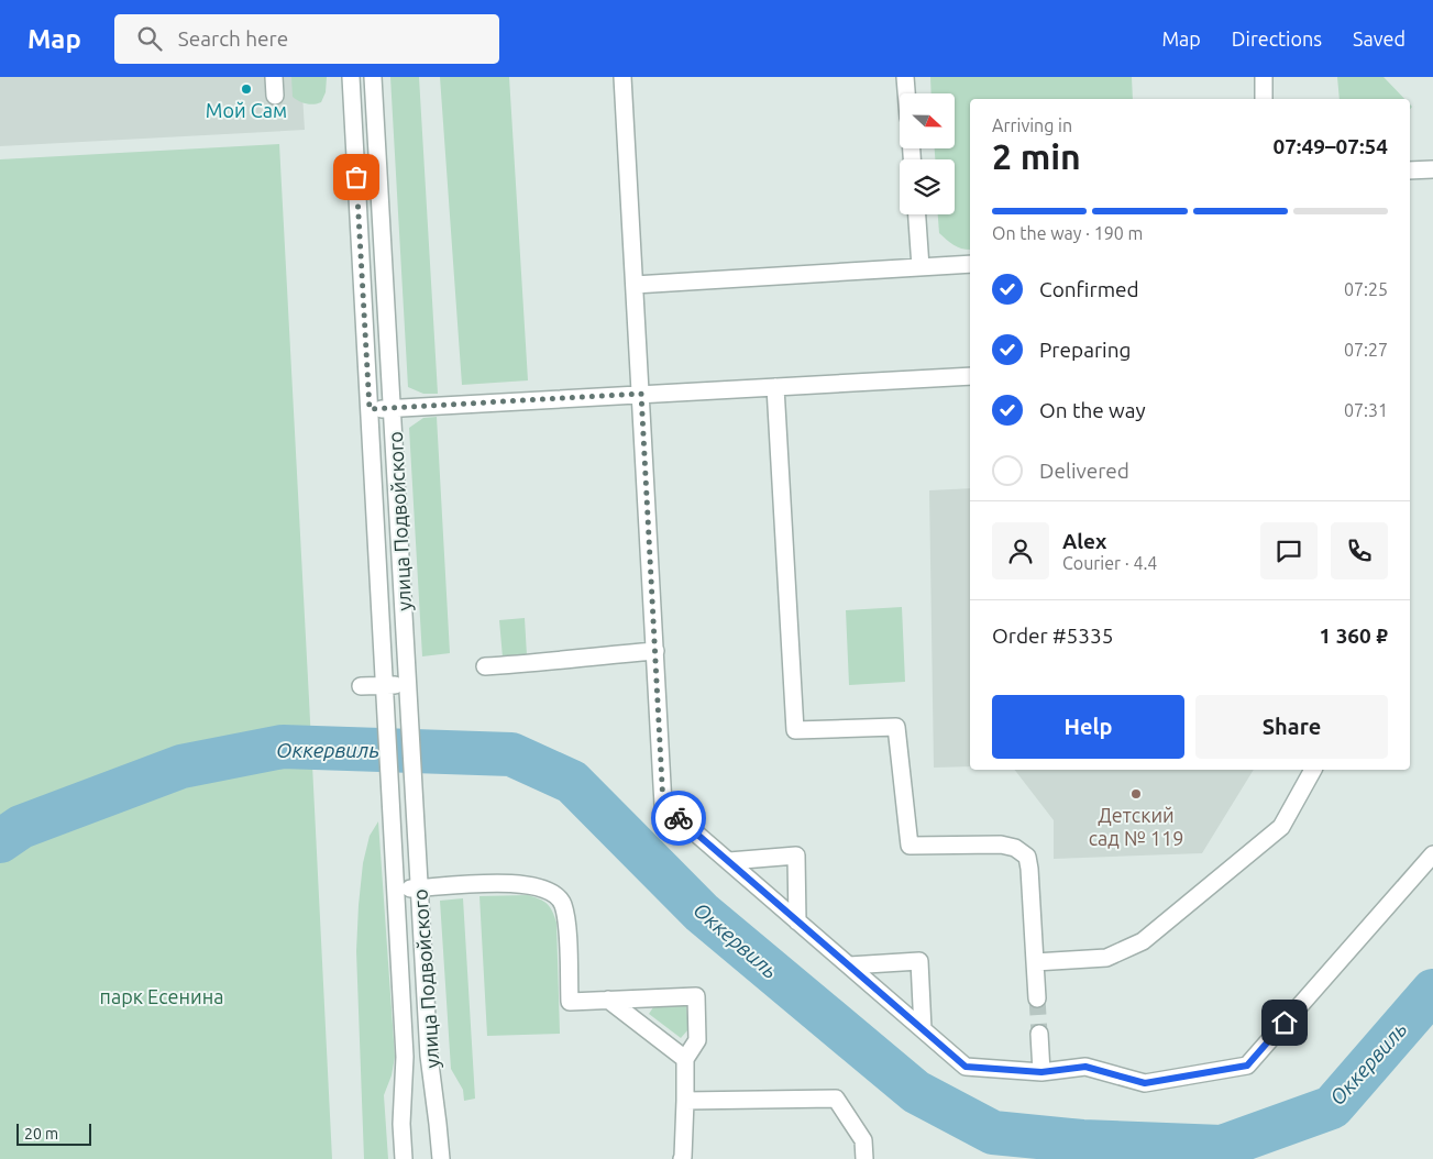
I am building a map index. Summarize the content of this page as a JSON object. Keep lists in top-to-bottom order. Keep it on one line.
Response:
{"streets":{"street":["улица Подвойского"]},"water":["Оккервиль"],"parks":["парк Есенина"],"places":["Мой Сам","Детский сад № 119"],"scale_bar":"20 m","north":"right","page":{"header":"Map","search":"Search here","nav":["Map","Directions","Saved"],"heading":["2 min","Arriving in","07:49–07:54"],"panel":["Alex","Courier · 4.4","Order #5335","1 360 ₽"],"bar":"On the way · 190 m","list":[["Confirmed","07:25"],["Preparing","07:27"],["On the way","07:31"],"Delivered"],"buttons":["Help","Share"],"scale":"20 m"}}
